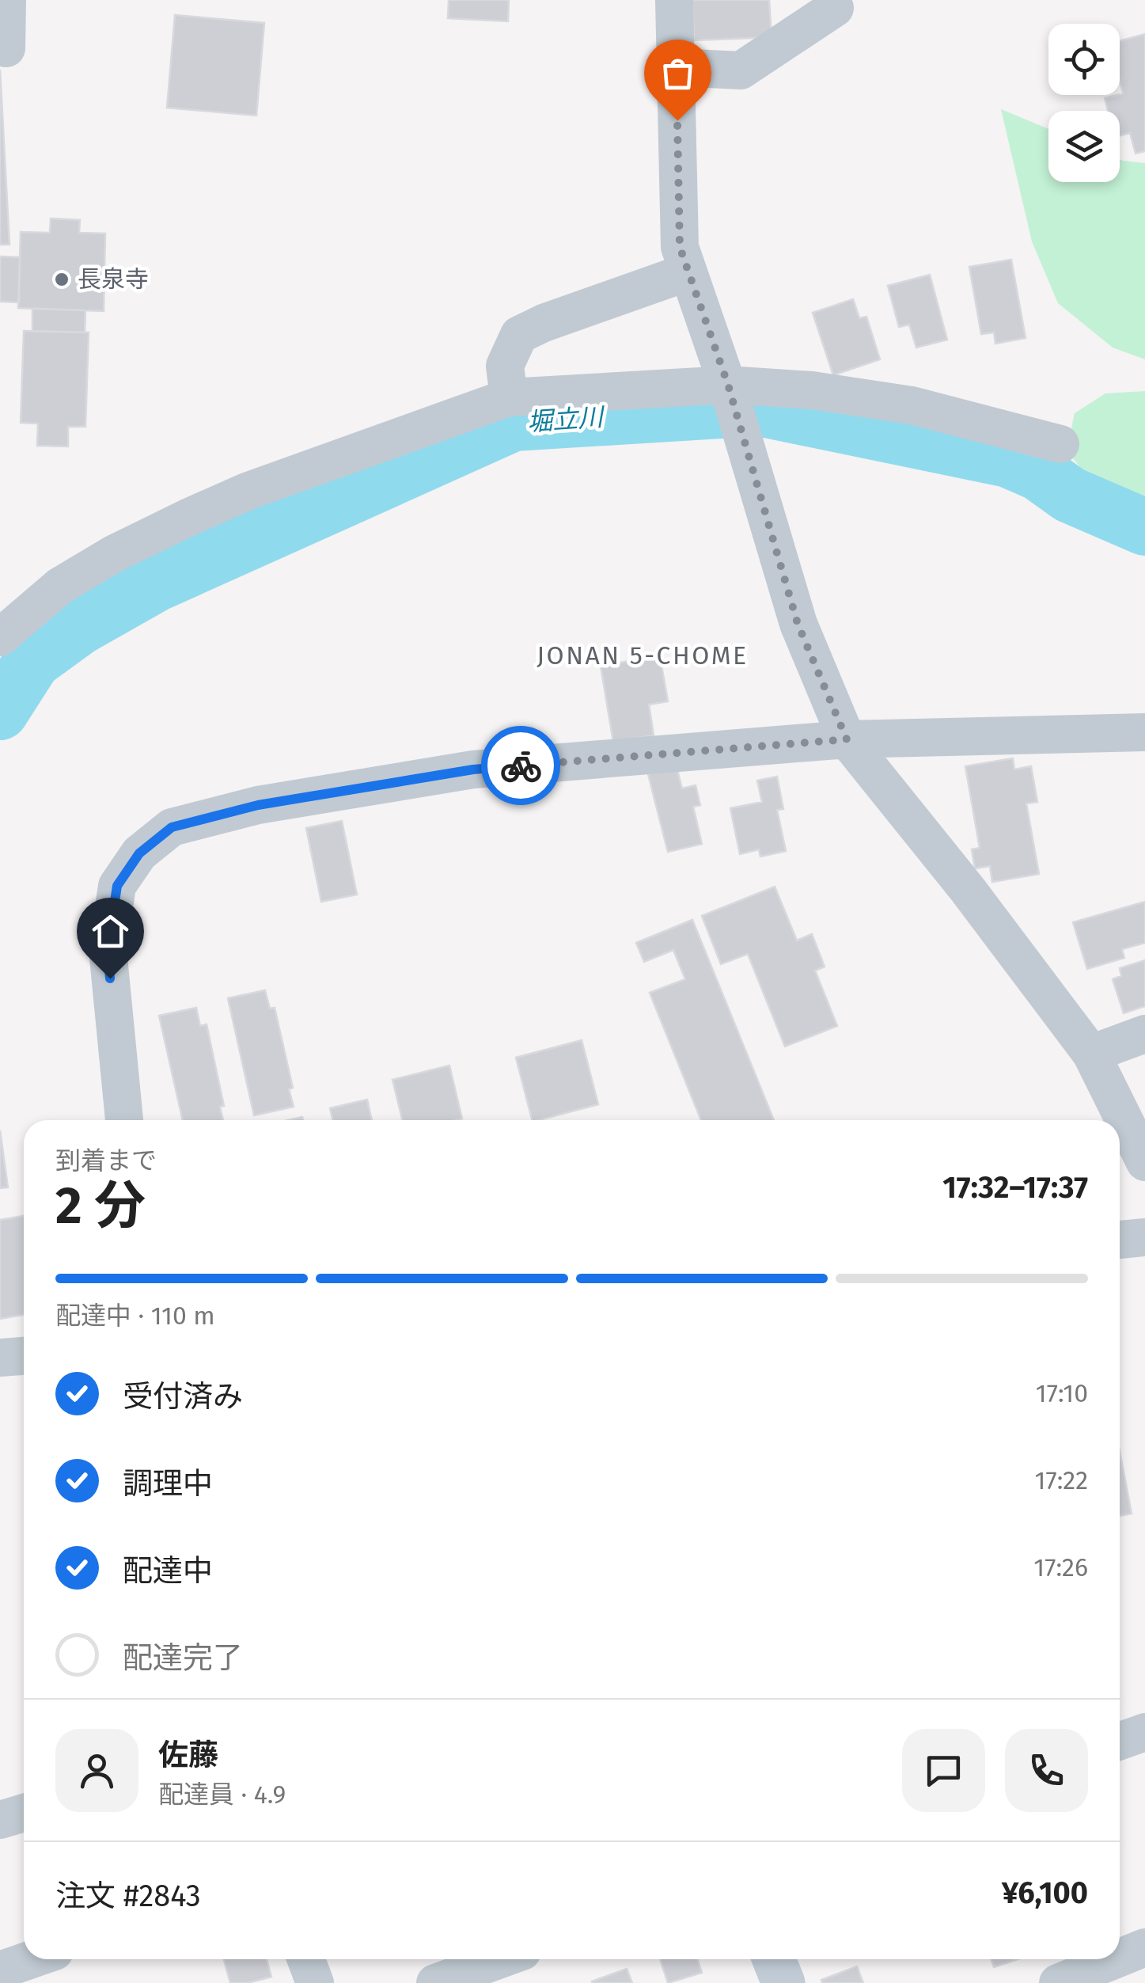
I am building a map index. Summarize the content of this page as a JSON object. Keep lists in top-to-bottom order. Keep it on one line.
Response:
{"districts":["JONAN 5-CHOME"],"water":["堀立川"],"places":["長泉寺"],"page":{"heading":["2 分","到着まで","17:32–17:37"],"panel":["佐藤","配達員 · 4.9","注文 #2843","¥6,100"],"bar":"配達中 · 110 m","list":[["受付済み","17:10"],["調理中","17:22"],["配達中","17:26"],"配達完了"]}}
